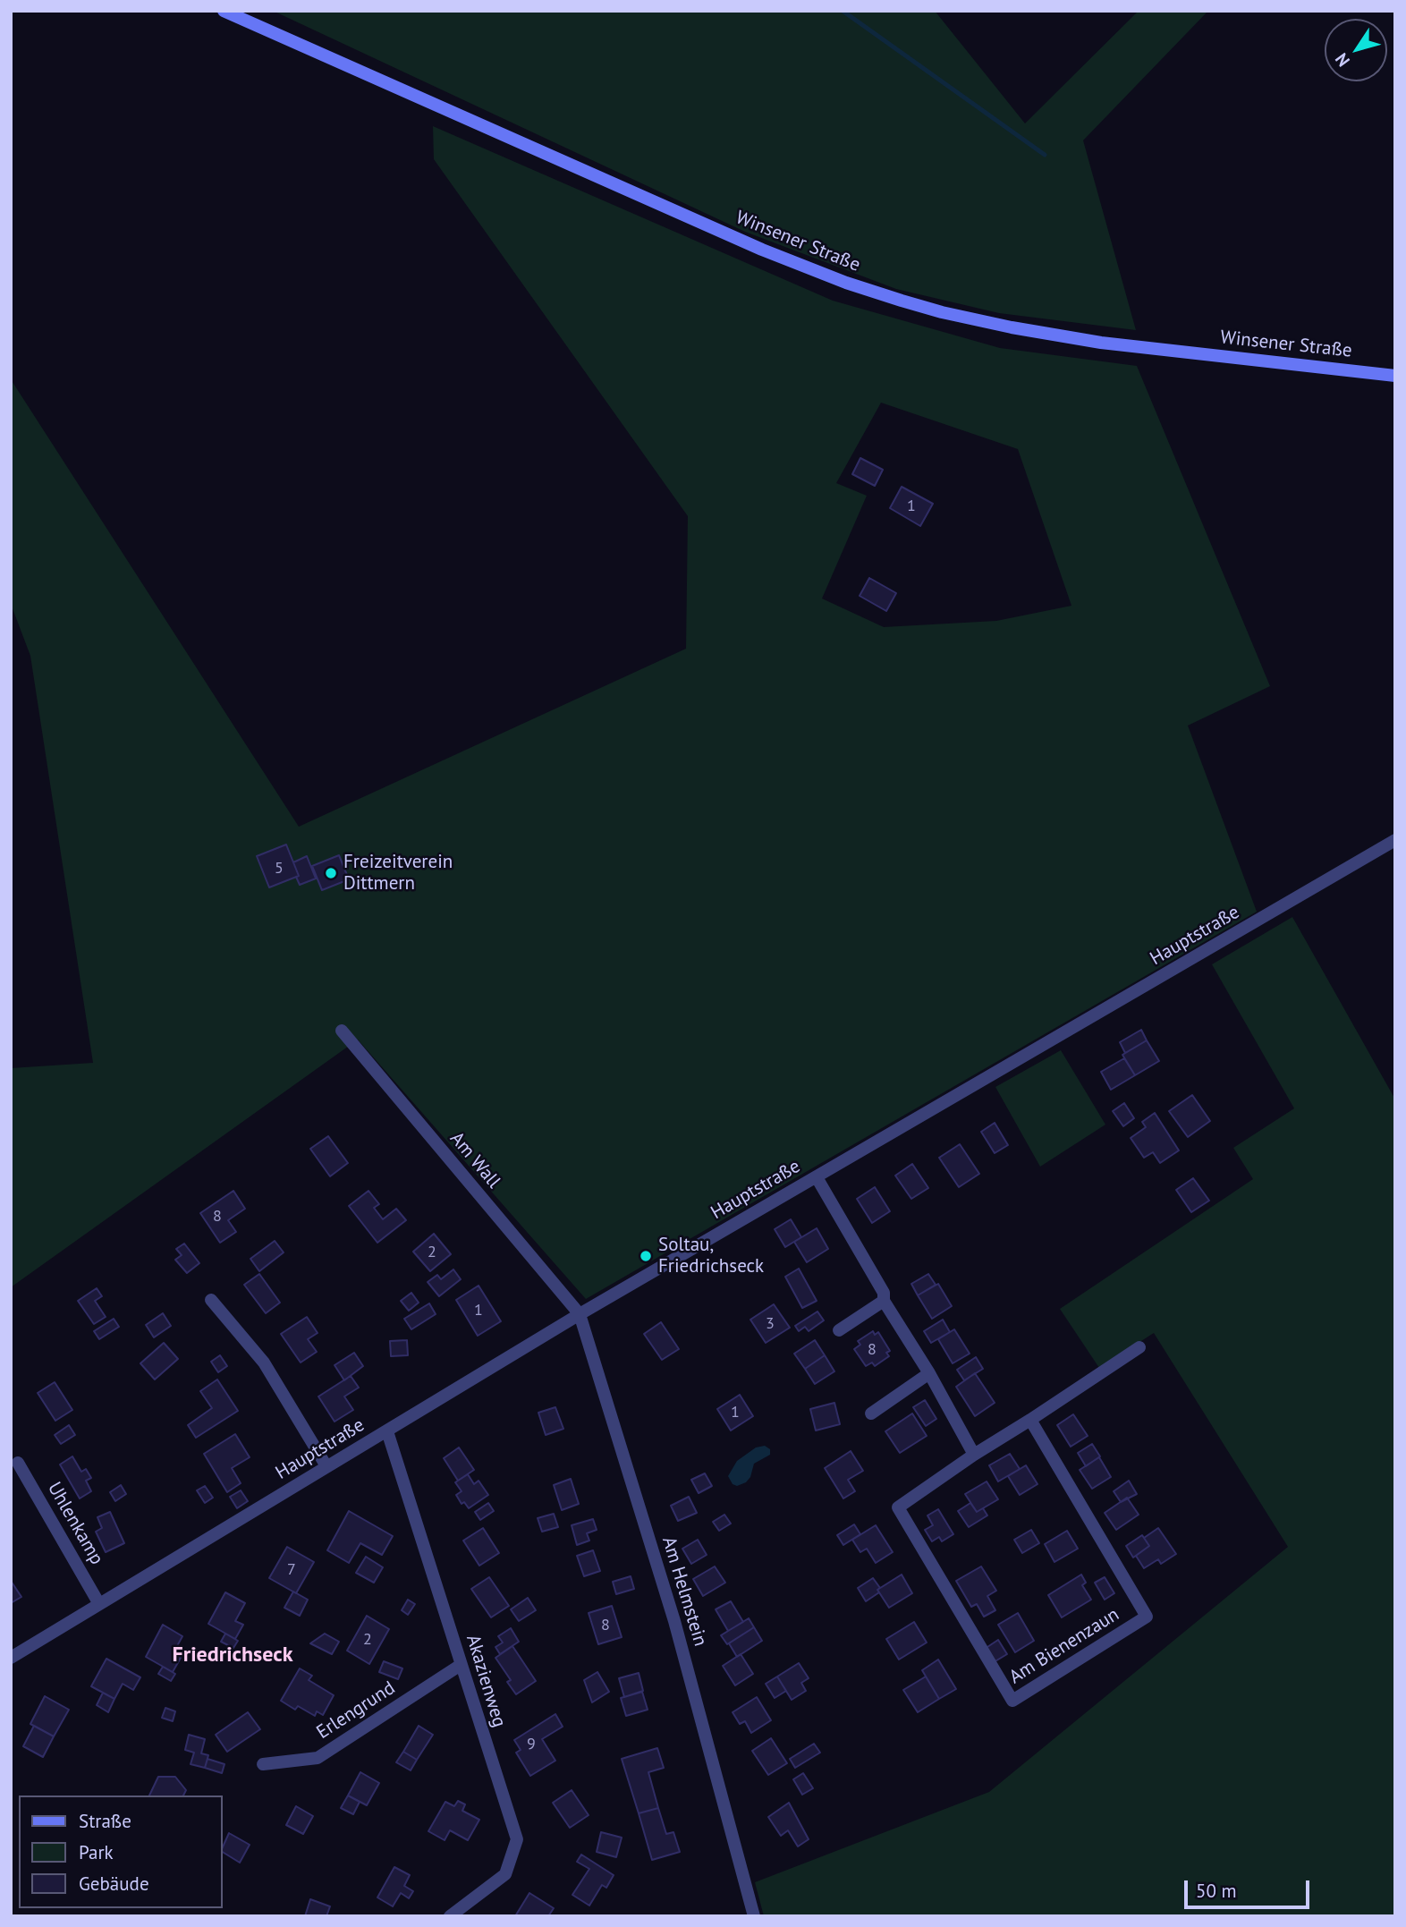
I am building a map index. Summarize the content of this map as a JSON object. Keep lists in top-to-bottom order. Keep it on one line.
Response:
{"streets":{"main road":["Winsener Straße"],"street":["Hauptstraße","Am Wall","Uhlenkamp","Am Helmstein","Am Bienenzaun","Akazienweg","Erlengrund"]},"crossings":[["Hauptstraße","Am Wall"],["Hauptstraße","Uhlenkamp"],["Hauptstraße","Am Helmstein"],["Hauptstraße","Akazienweg"],["Am Wall","Am Helmstein"],["Akazienweg","Erlengrund"]],"districts":["Friedrichseck"],"places":["Freizeitverein Dittmern","Soltau, Friedrichseck"],"house_numbers":["1","5","8","2","1","3","8","1","7","8","2","9"],"legend":["Straße","Park","Gebäude"],"scale_bar":"50 m","north":"bottom left"}
